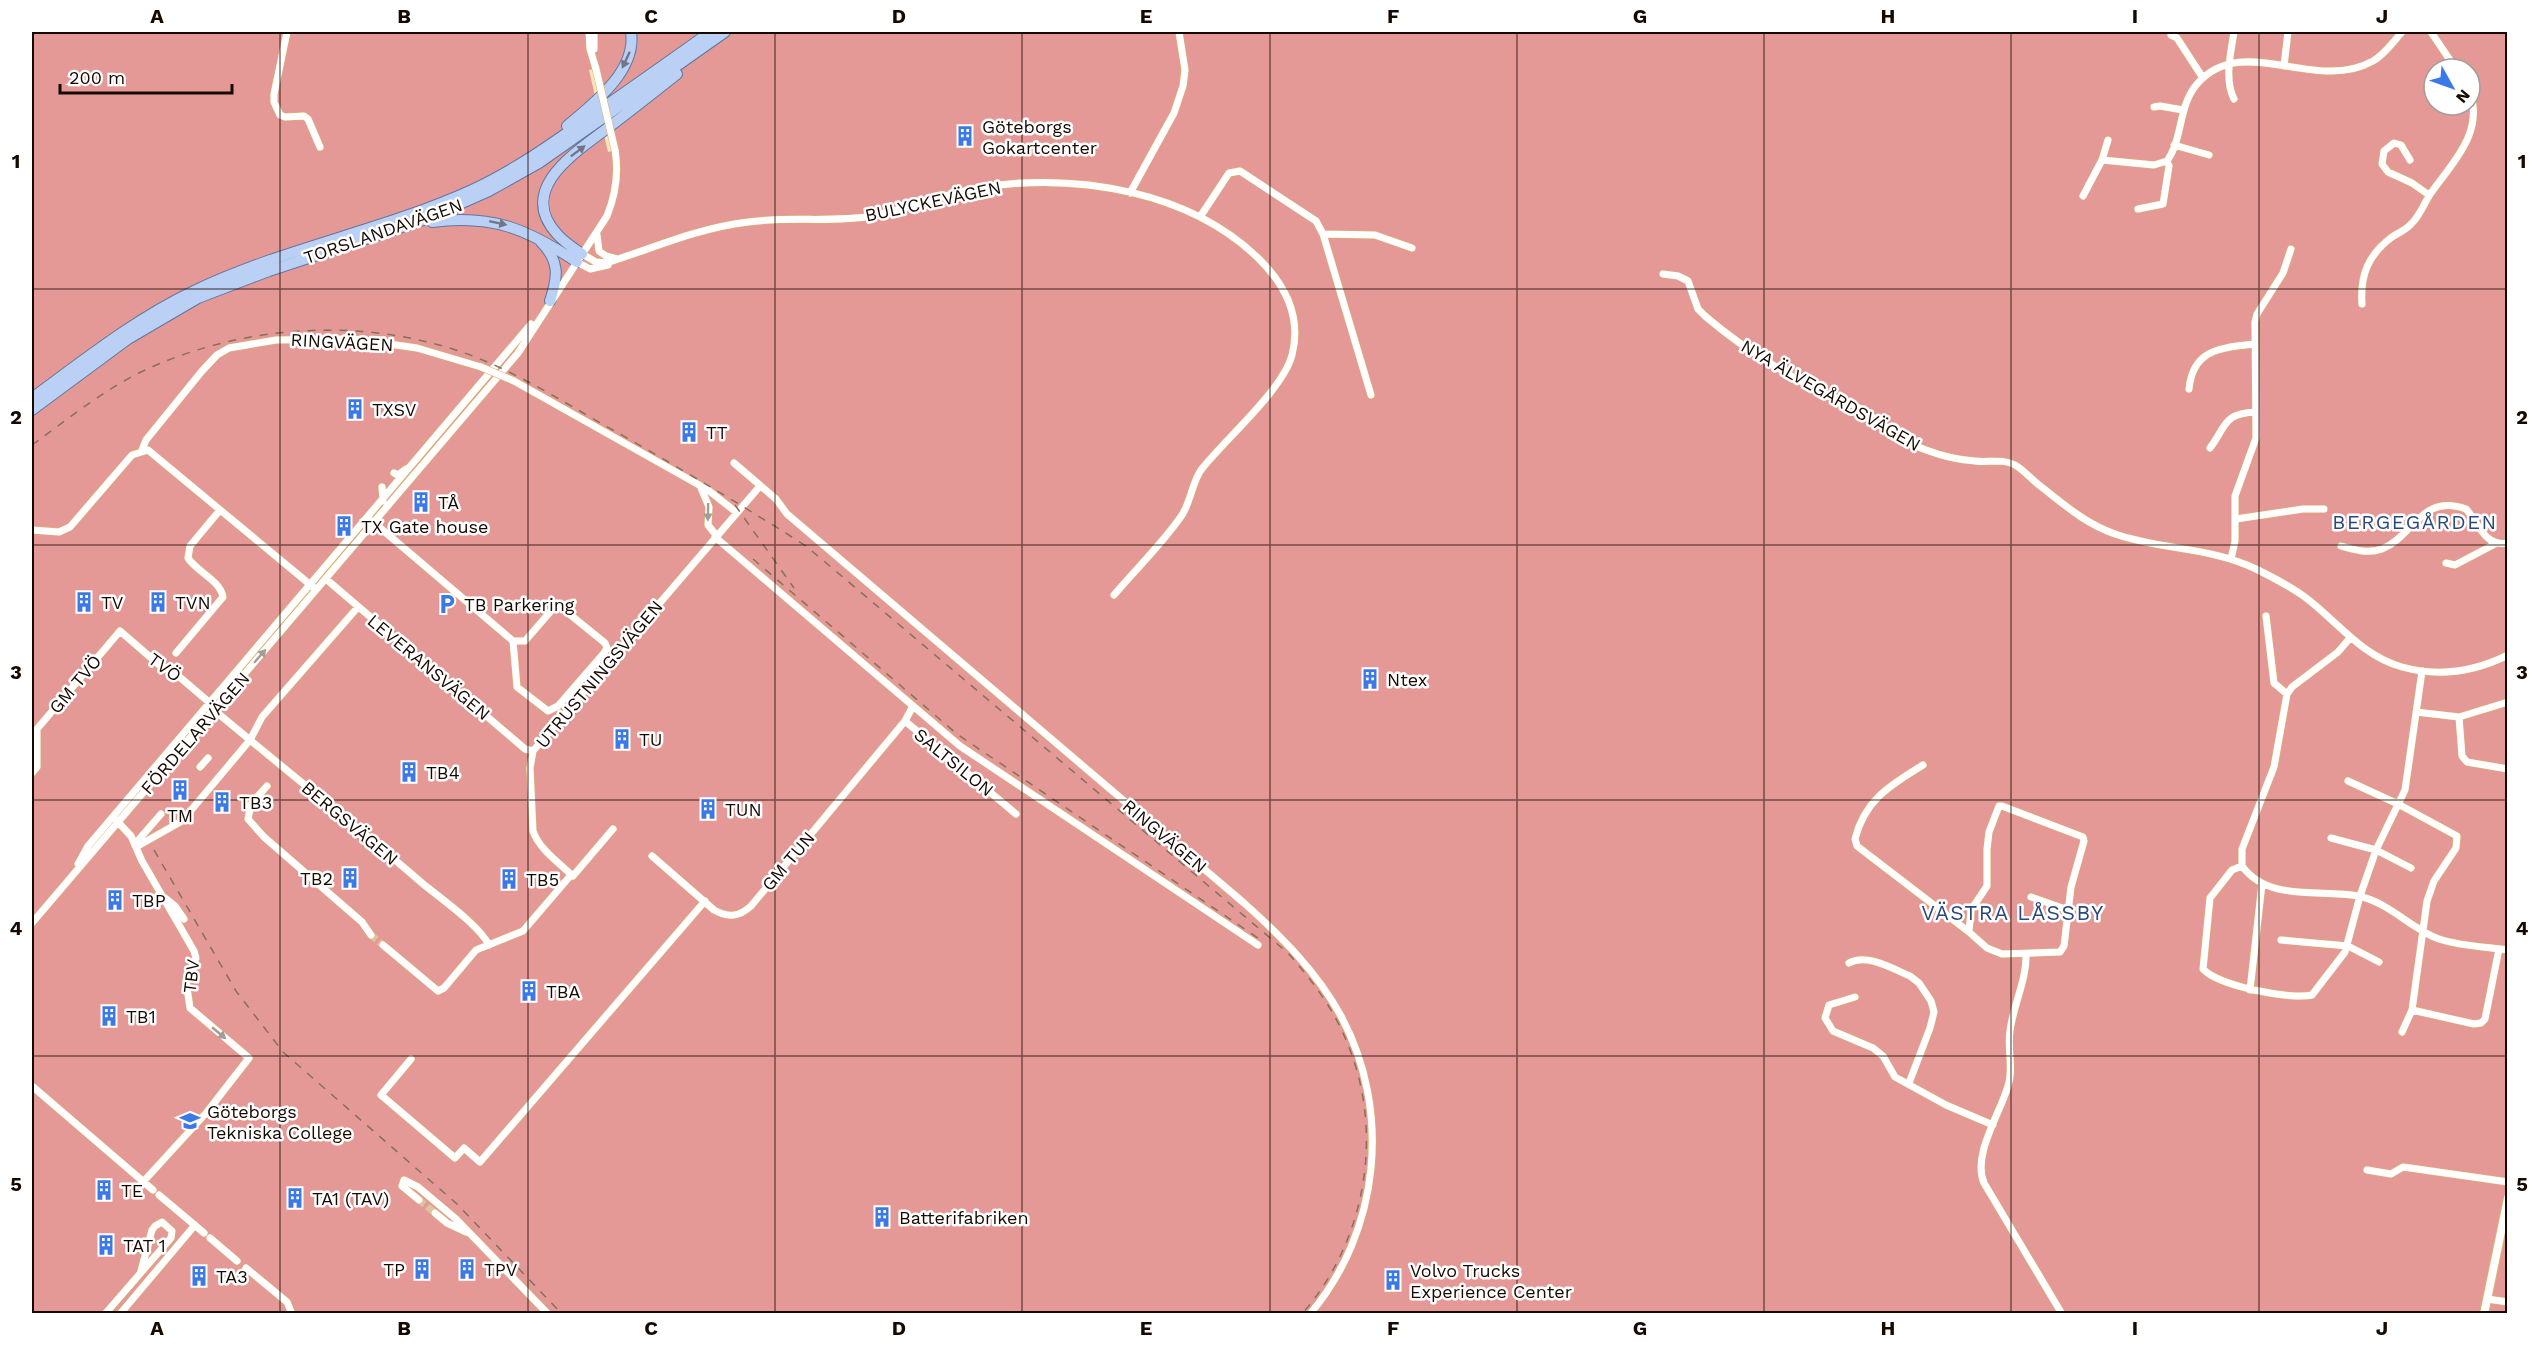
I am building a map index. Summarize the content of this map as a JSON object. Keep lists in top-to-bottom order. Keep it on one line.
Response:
{"streets":{"main road":["TORSLANDAVÄGEN"],"street":["BULYCKEVÄGEN","RINGVÄGEN","NYA ÄLVEGÅRDSVÄGEN","TVÖ","LEVERANSVÄGEN","UTRUSTNINGSVÄGEN","GM TVÖ","FÖRDELARVÄGEN","SALTSILON","BERGSVÄGEN","GM TUN","TBV"]},"crossings":[["TVÖ","GM TVÖ"],["TVÖ","FÖRDELARVÄGEN"],["TVÖ","BERGSVÄGEN"],["LEVERANSVÄGEN","UTRUSTNINGSVÄGEN"],["FÖRDELARVÄGEN","BERGSVÄGEN"],["FÖRDELARVÄGEN","TBV"],["SALTSILON","GM TUN"]],"districts":["BERGEGÅRDEN","VÄSTRA LÅSSBY"],"places":{"building":["Göteborgs Gokartcenter","TXSV","TT","TÅ","TX Gate house","TV","TVN","Ntex","TU","TB4","TM","TB3","TUN","TB2","TB5","TBP","TBA","TB1","TE","TA1 (TAV)","Batterifabriken","TAT 1","TP","TPV","TA3","Volvo Trucks Experience Center"],"parking":["TB Parkering"],"school or university":["Göteborgs Tekniska College"]},"scale_bar":"200 m","north":"bottom right","grid":{"columns":["A","B","C","D","E","F","G","H","I","J"],"rows":["1","2","3","4","5"]}}
